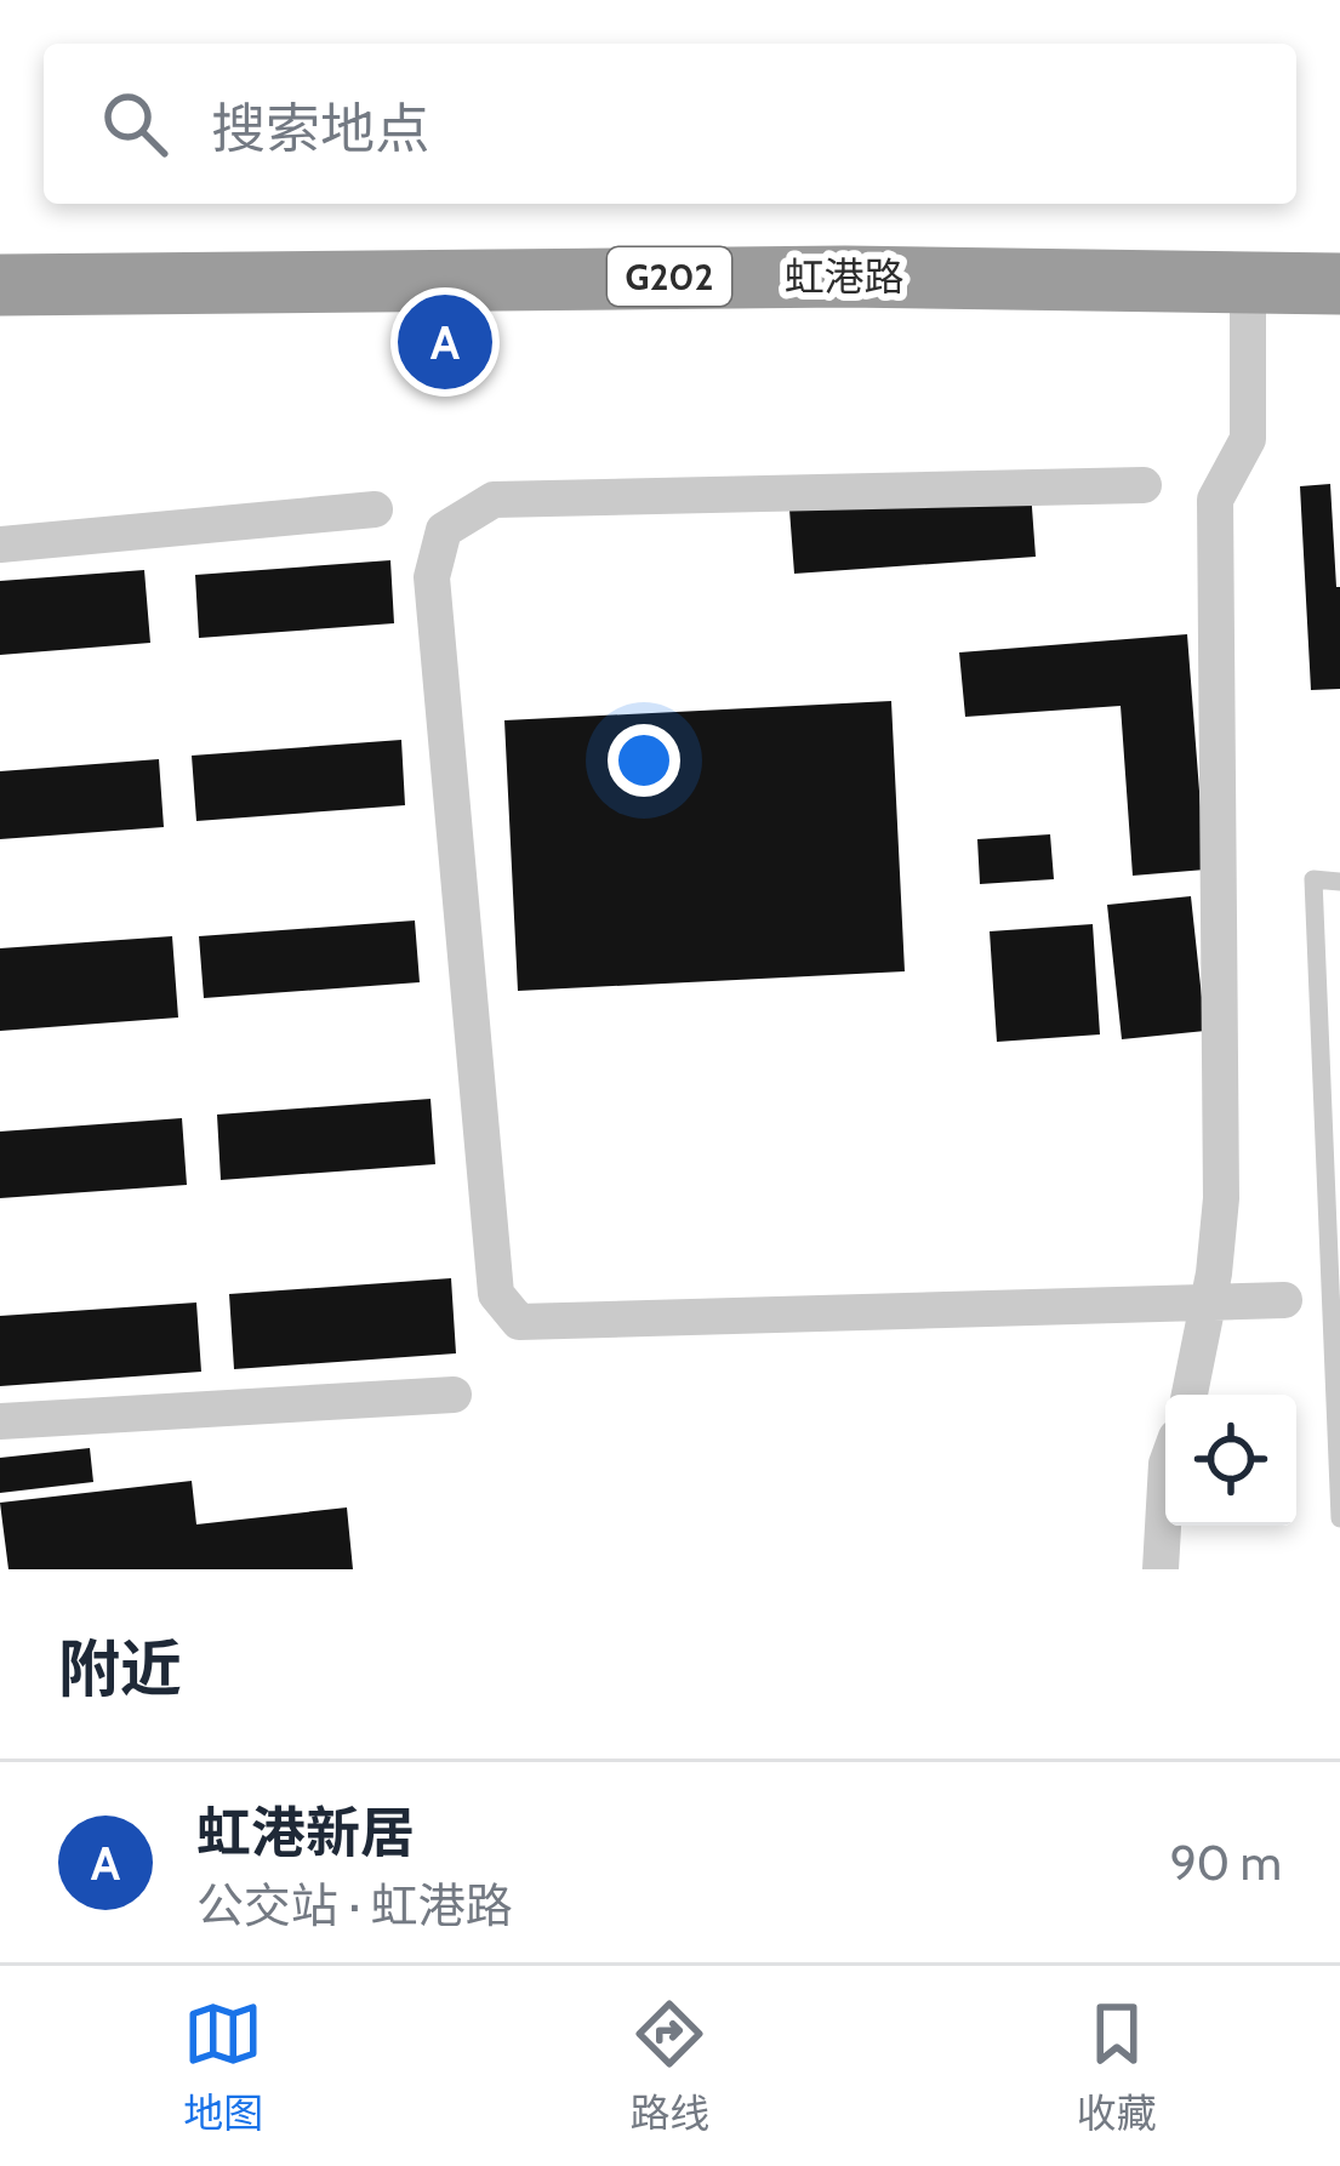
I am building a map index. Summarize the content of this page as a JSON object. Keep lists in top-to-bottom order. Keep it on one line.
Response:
{"streets":{"highway":["G202","虹港路"]},"page":{"search":"搜索地点","pins":"A","heading":"附近","list":[{"mark":"A","name":"虹港新居","note":"公交站 · 虹港路","value":"90 m"}],"nav":["地图","路线","收藏"]}}
